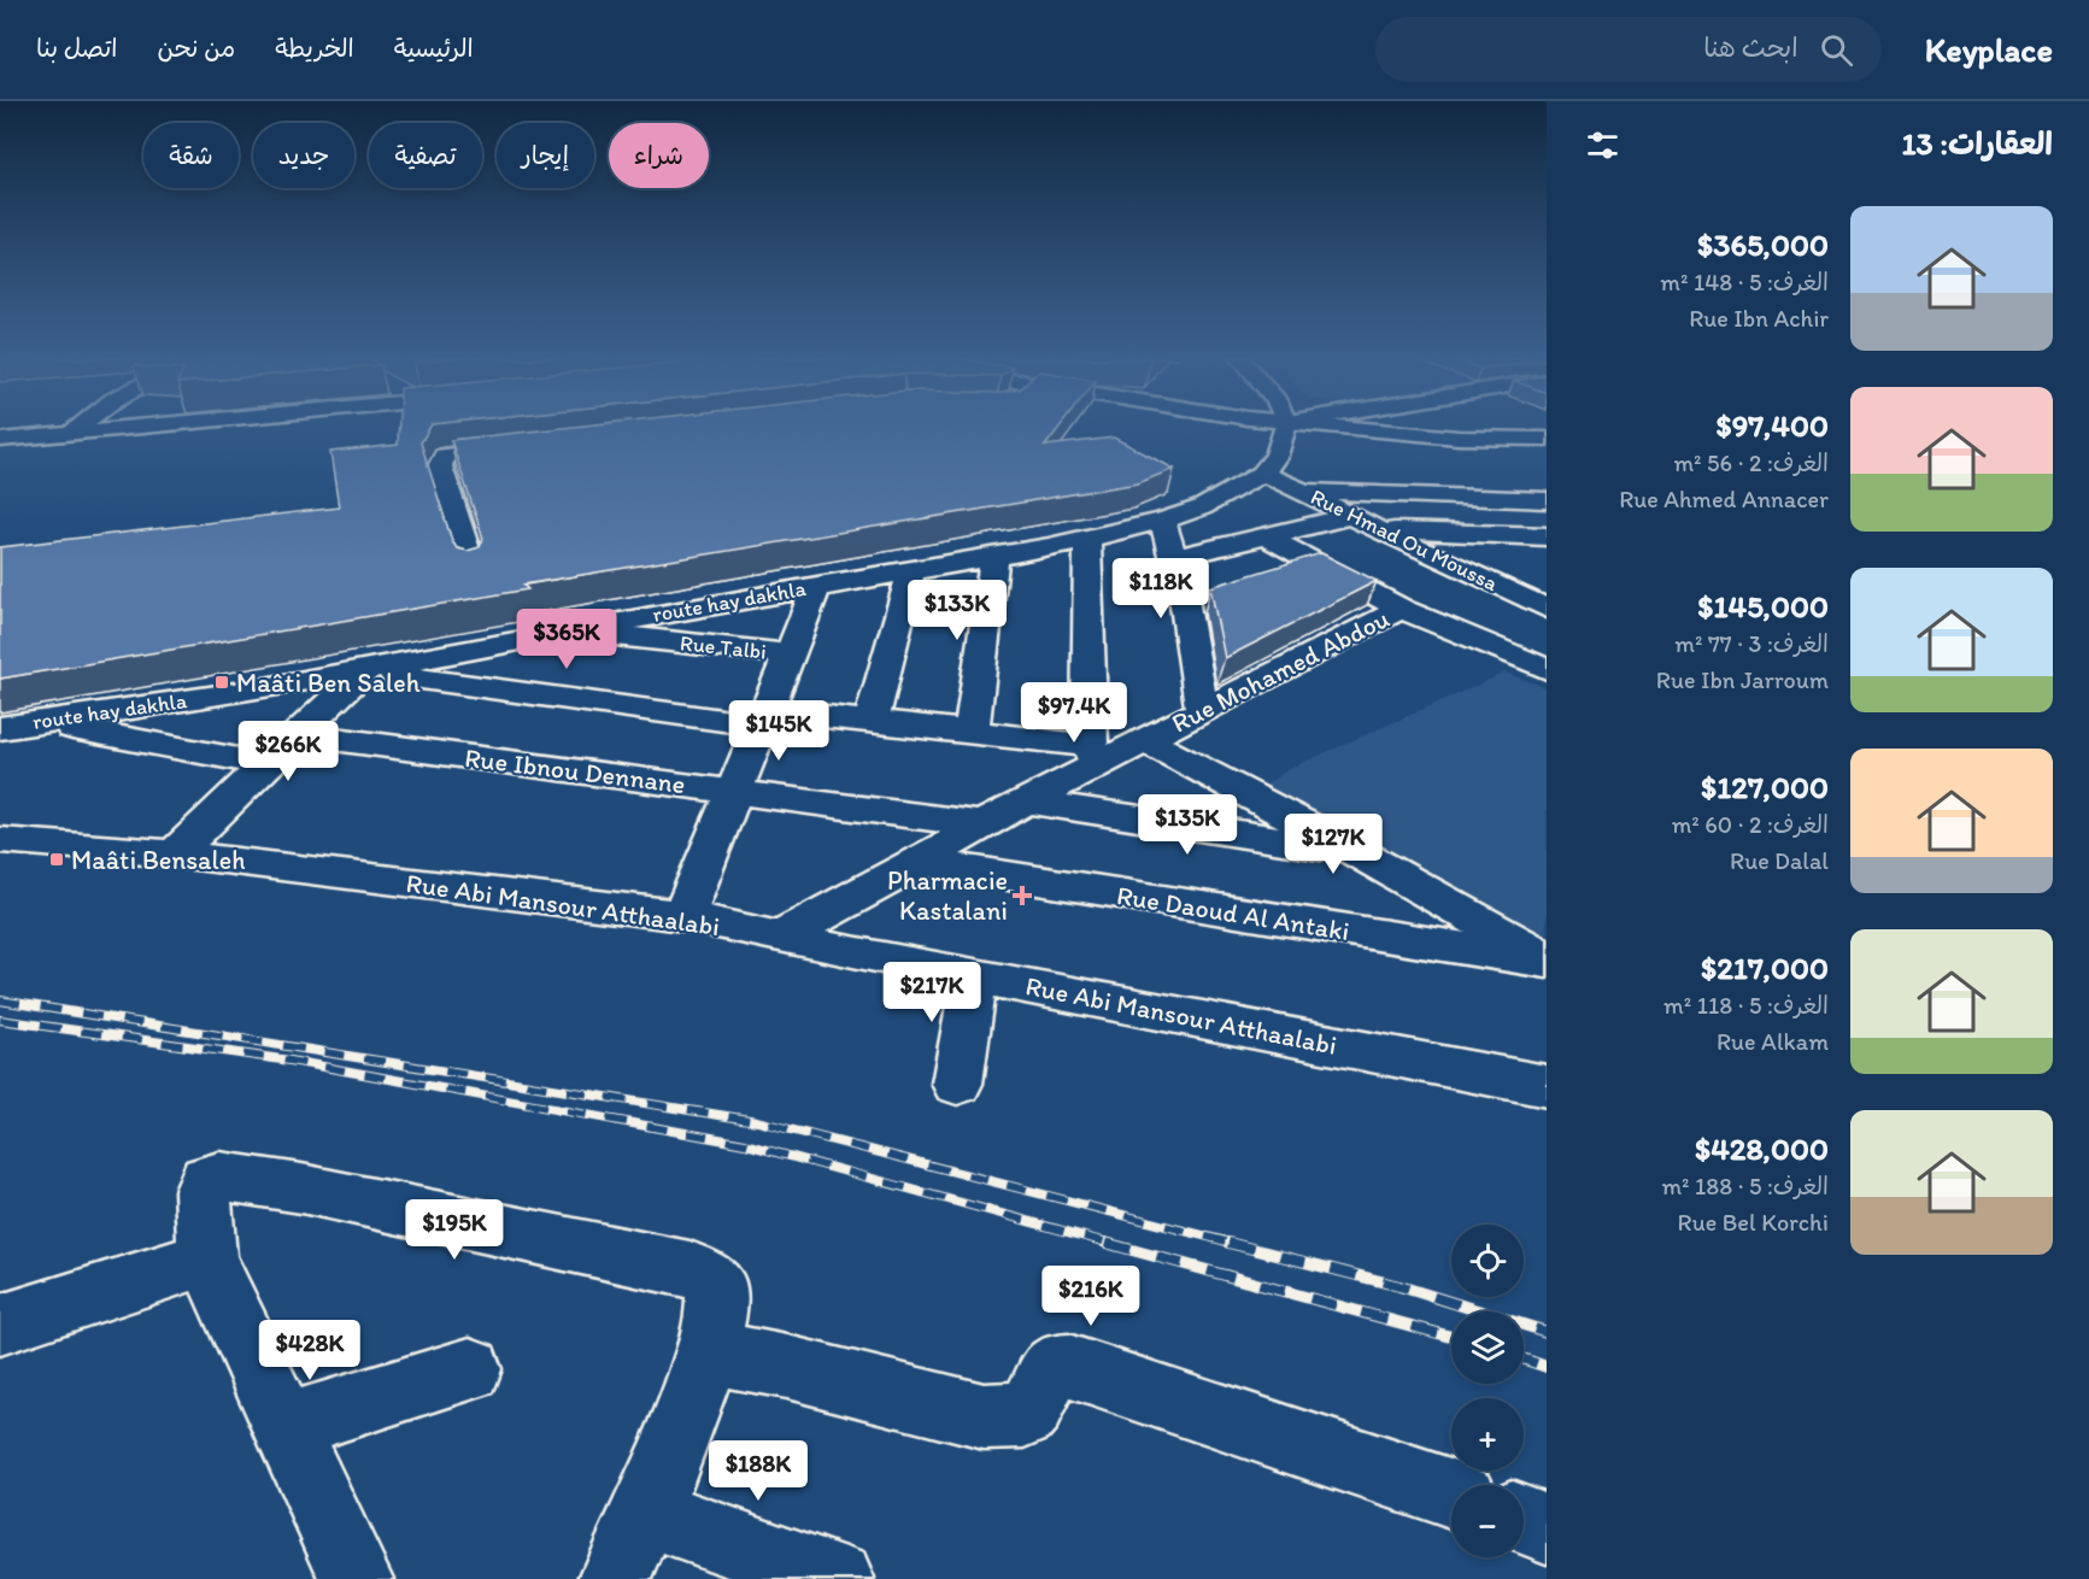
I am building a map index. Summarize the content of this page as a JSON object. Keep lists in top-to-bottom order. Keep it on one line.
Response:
{"streets":{"street":["Rue Hmad Ou Moussa","route hay dakhla","Rue Talbi","Rue Mohamed Abdou","Rue Ibnou Dennane","Rue Abi Mansour Atthaalabi","Rue Daoud Al Antaki"]},"crossings":[["Rue Hmad Ou Moussa","route hay dakhla"],["route hay dakhla","Rue Talbi"],["Rue Mohamed Abdou","Rue Ibnou Dennane"],["Rue Mohamed Abdou","Rue Abi Mansour Atthaalabi"],["Rue Mohamed Abdou","Rue Daoud Al Antaki"]],"places":{"transit":["Maâti Ben Saleh","Maâti Bensaleh"],"health":["Pharmacie Kastalani"]},"page":{"header":"Keyplace","search":"ابحث هنا","nav":["الرئيسية","الخريطة","من نحن","اتصل بنا"],"heading":"العقارات: 13","chip":["شراء","إيجار","تصفية","جديد","شقة"],"list":[{"name":"$365,000","note":"الغرف: 5 · 148 m² · Rue Ibn Achir"},{"name":"$97,400","note":"الغرف: 2 · 56 m² · Rue Ahmed Annacer"},{"name":"$145,000","note":"الغرف: 3 · 77 m² · Rue Ibn Jarroum"},{"name":"$127,000","note":"الغرف: 2 · 60 m² · Rue Dalal"},{"name":"$217,000","note":"الغرف: 5 · 118 m² · Rue Alkam"},{"name":"$428,000","note":"الغرف: 5 · 188 m² · Rue Bel Korchi"}],"price":["$118K","$133K","$365K","$97.4K","$145K","$266K","$135K","$127K","$217K","$195K","$216K","$428K","$188K"],"map_buttons":["+","−"]}}
